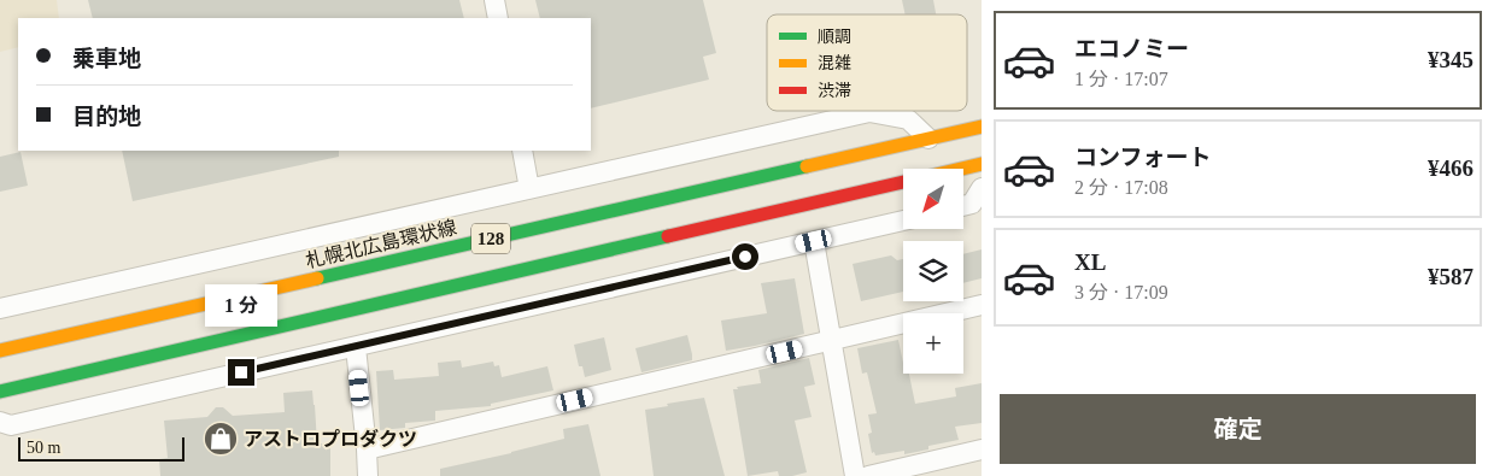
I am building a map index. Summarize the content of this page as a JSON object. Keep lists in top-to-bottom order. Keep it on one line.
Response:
{"streets":{"main road":["128","札幌北広島環状線"]},"places":{"shop":["アストロプロダクツ"]},"legend":["順調","混雑","渋滞"],"scale_bar":"50 m","north":"bottom left","page":{"list":[{"name":"エコノミー","note":"1 分 · 17:07","value":"¥345"},{"name":"コンフォート","note":"2 分 · 17:08","value":"¥466"},{"name":"XL","note":"3 分 · 17:09","value":"¥587"}],"banner":["乗車地","目的地"],"map_buttons":"+","bubble":"1 分","buttons":"確定","scale":"50 m"}}
